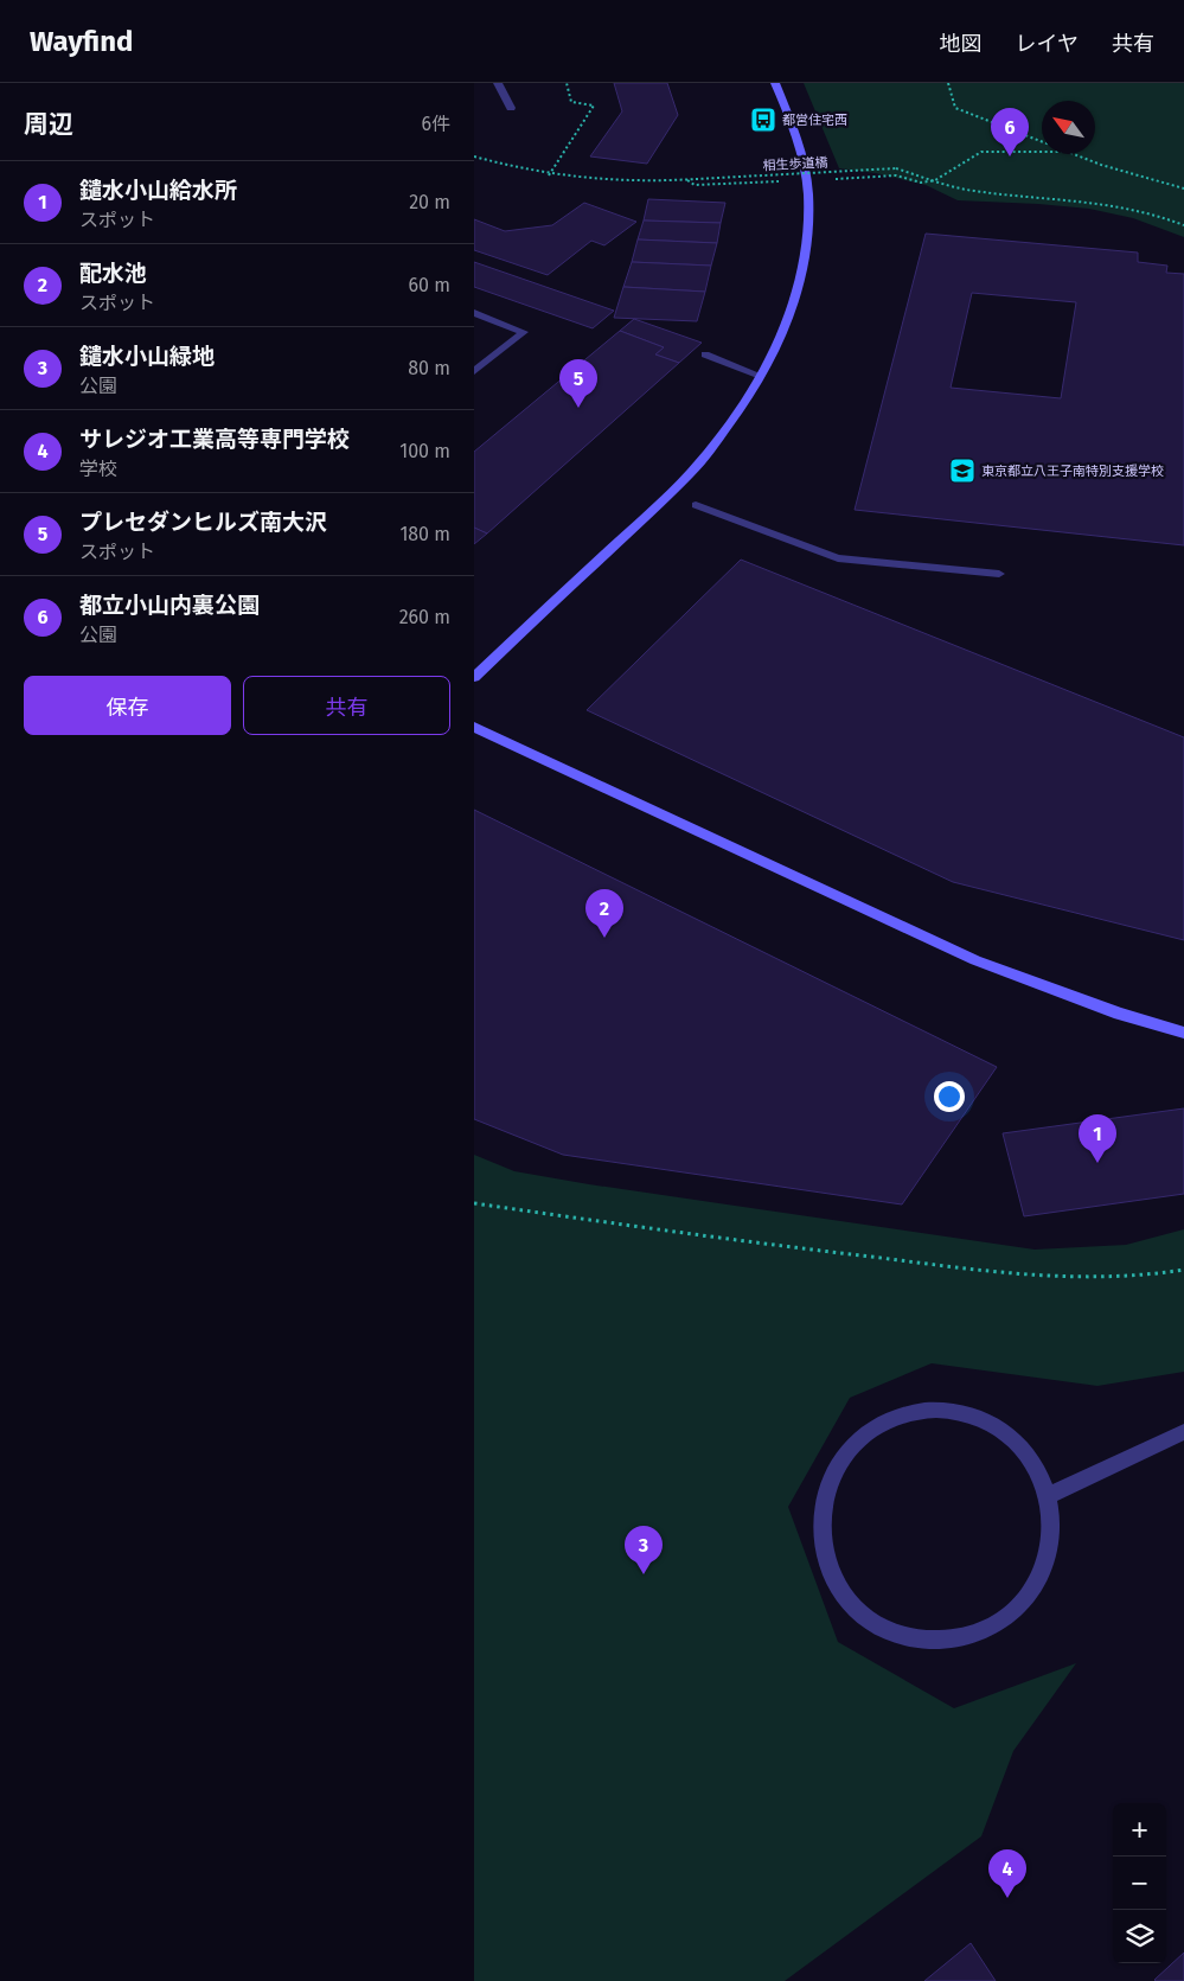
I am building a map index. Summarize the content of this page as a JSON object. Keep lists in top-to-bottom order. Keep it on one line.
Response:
{"streets":{"path":["相生歩道橋"]},"places":{"bus stop":["都営住宅西"],"school or university":["東京都立八王子南特別支援学校"]},"north":"top left","page":{"header":"Wayfind","nav":["地図","レイヤ","共有"],"heading":["周辺","6件"],"pins":["6","5","2","1","3","4"],"list":[{"mark":"1","name":"鑓水小山給水所","note":"スポット","value":"20 m"},{"mark":"2","name":"配水池","note":"スポット","value":"60 m"},{"mark":"3","name":"鑓水小山緑地","note":"公園","value":"80 m"},{"mark":"4","name":"サレジオ工業高等専門学校","note":"学校","value":"100 m"},{"mark":"5","name":"プレセダンヒルズ南大沢","note":"スポット","value":"180 m"},{"mark":"6","name":"都立小山内裏公園","note":"公園","value":"260 m"}],"buttons":["保存","共有"],"map_buttons":["+","−"]}}
